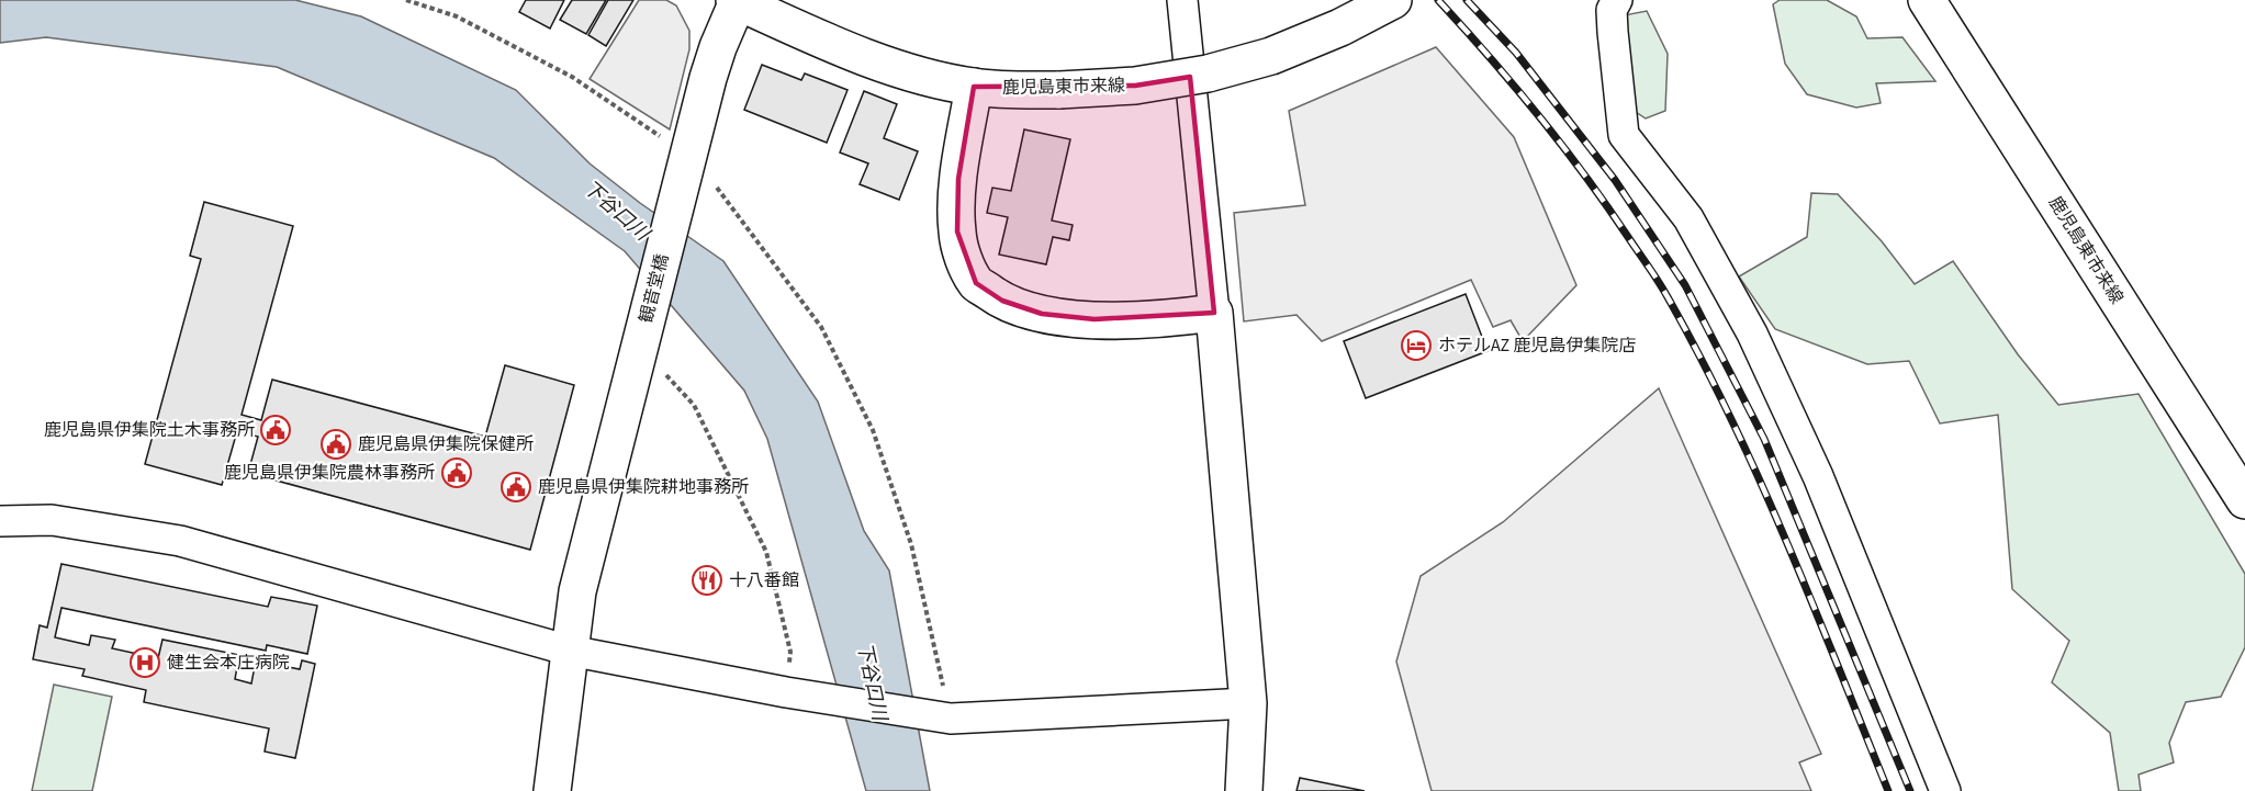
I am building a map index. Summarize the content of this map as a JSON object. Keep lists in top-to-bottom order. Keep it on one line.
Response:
{"streets":{"street":["鹿児島東市来線","観音堂橋"]},"crossings":[["鹿児島東市来線","観音堂橋"]],"water":["下谷口川"],"places":{"hotel":["ホテルAZ 鹿児島伊集院店"],"public building":["鹿児島県伊集院土木事務所","鹿児島県伊集院保健所","鹿児島県伊集院農林事務所","鹿児島県伊集院耕地事務所"],"restaurant":["十八番館"],"hospital":["健生会本庄病院"]}}
